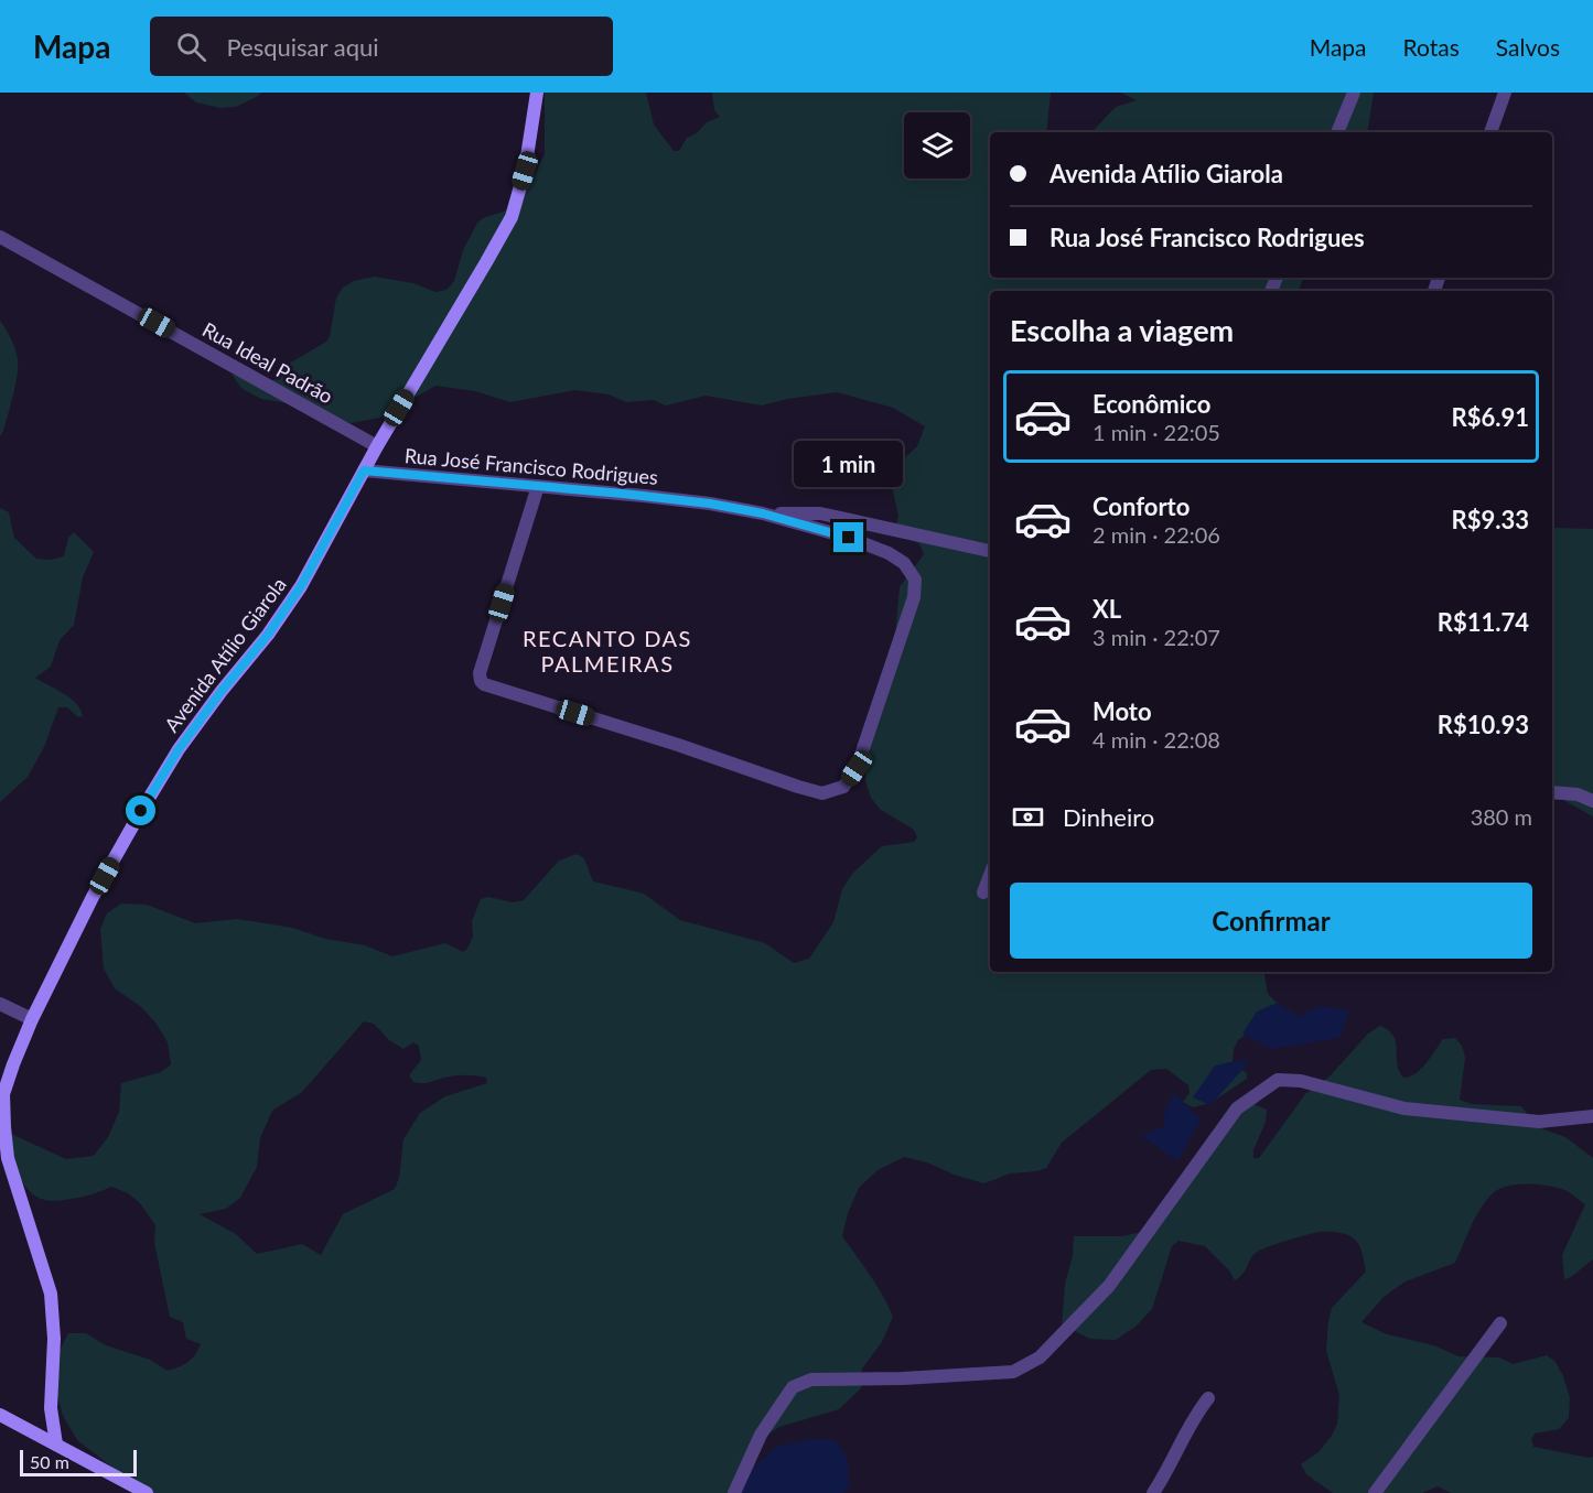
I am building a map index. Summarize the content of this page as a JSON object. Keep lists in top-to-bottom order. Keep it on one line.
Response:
{"streets":{"street":["Rua Ideal Padrão","Rua José Francisco Rodrigues","Avenida Atílio Giarola"]},"crossings":[["Rua Ideal Padrão","Avenida Atílio Giarola"],["Rua José Francisco Rodrigues","Avenida Atílio Giarola"]],"districts":["RECANTO DAS PALMEIRAS"],"scale_bar":"50 m","page":{"header":"Mapa","search":"Pesquisar aqui","nav":["Mapa","Rotas","Salvos"],"banner":["Avenida Atílio Giarola","Rua José Francisco Rodrigues"],"heading":"Escolha a viagem","list":[{"name":"Econômico","note":"1 min · 22:05","value":"R$6.91"},{"name":"Conforto","note":"2 min · 22:06","value":"R$9.33"},{"name":"XL","note":"3 min · 22:07","value":"R$11.74"},{"name":"Moto","note":"4 min · 22:08","value":"R$10.93"}],"bubble":"1 min","pay":["Dinheiro","380 m"],"buttons":"Confirmar","scale":"50 m"}}
